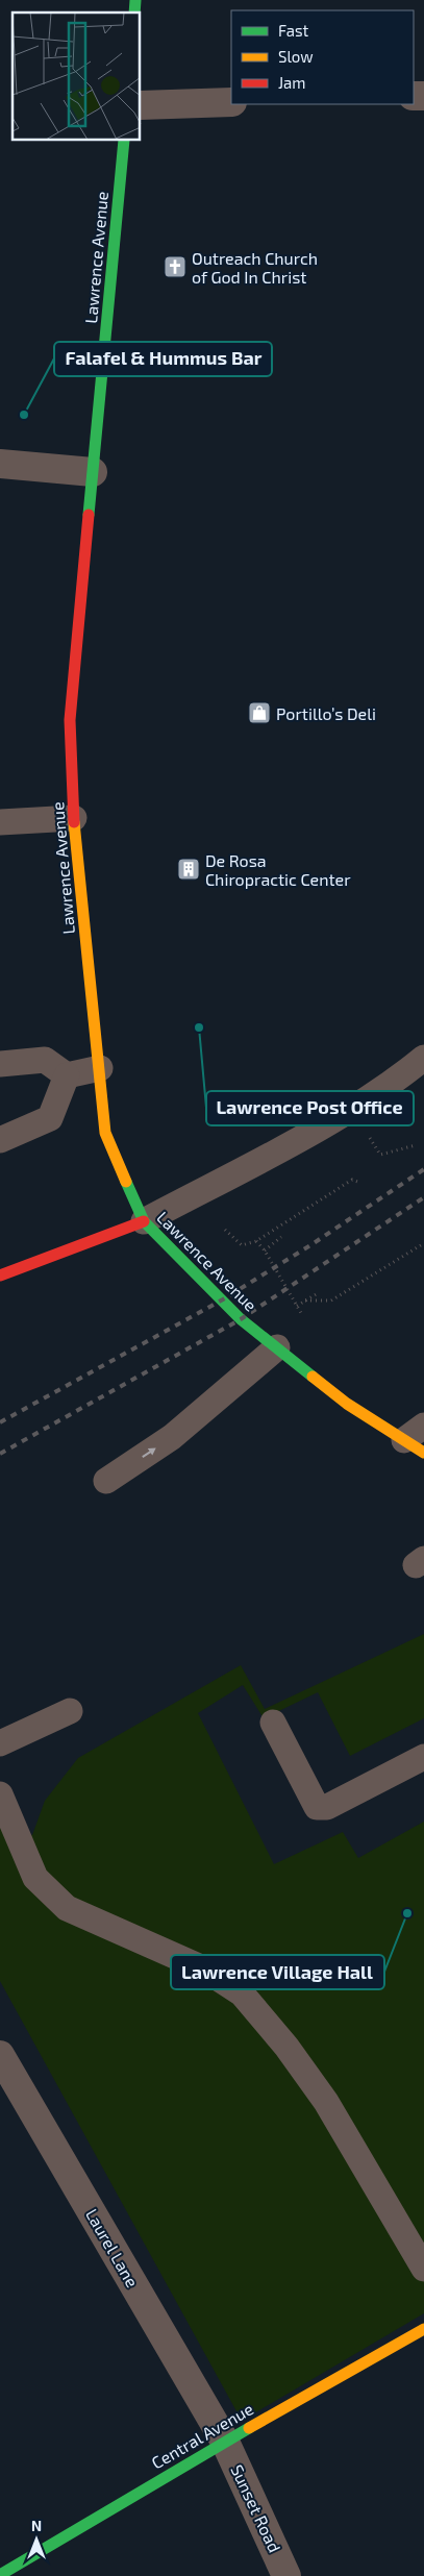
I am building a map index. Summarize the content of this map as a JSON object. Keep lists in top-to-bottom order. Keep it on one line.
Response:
{"streets":{"street":["Lawrence Avenue","Laurel Lane","Central Avenue","Sunset Road"]},"crossings":[["Laurel Lane","Central Avenue"],["Laurel Lane","Sunset Road"],["Central Avenue","Sunset Road"]],"places":{"church":["Outreach Church of God In Christ"],"other":["Falafel & Hummus Bar","Lawrence Post Office","Lawrence Village Hall"],"shop":["Portillo’s Deli"],"building":["De Rosa Chiropractic Center"]},"legend":["Fast","Slow","Jam"],"north":"top"}
